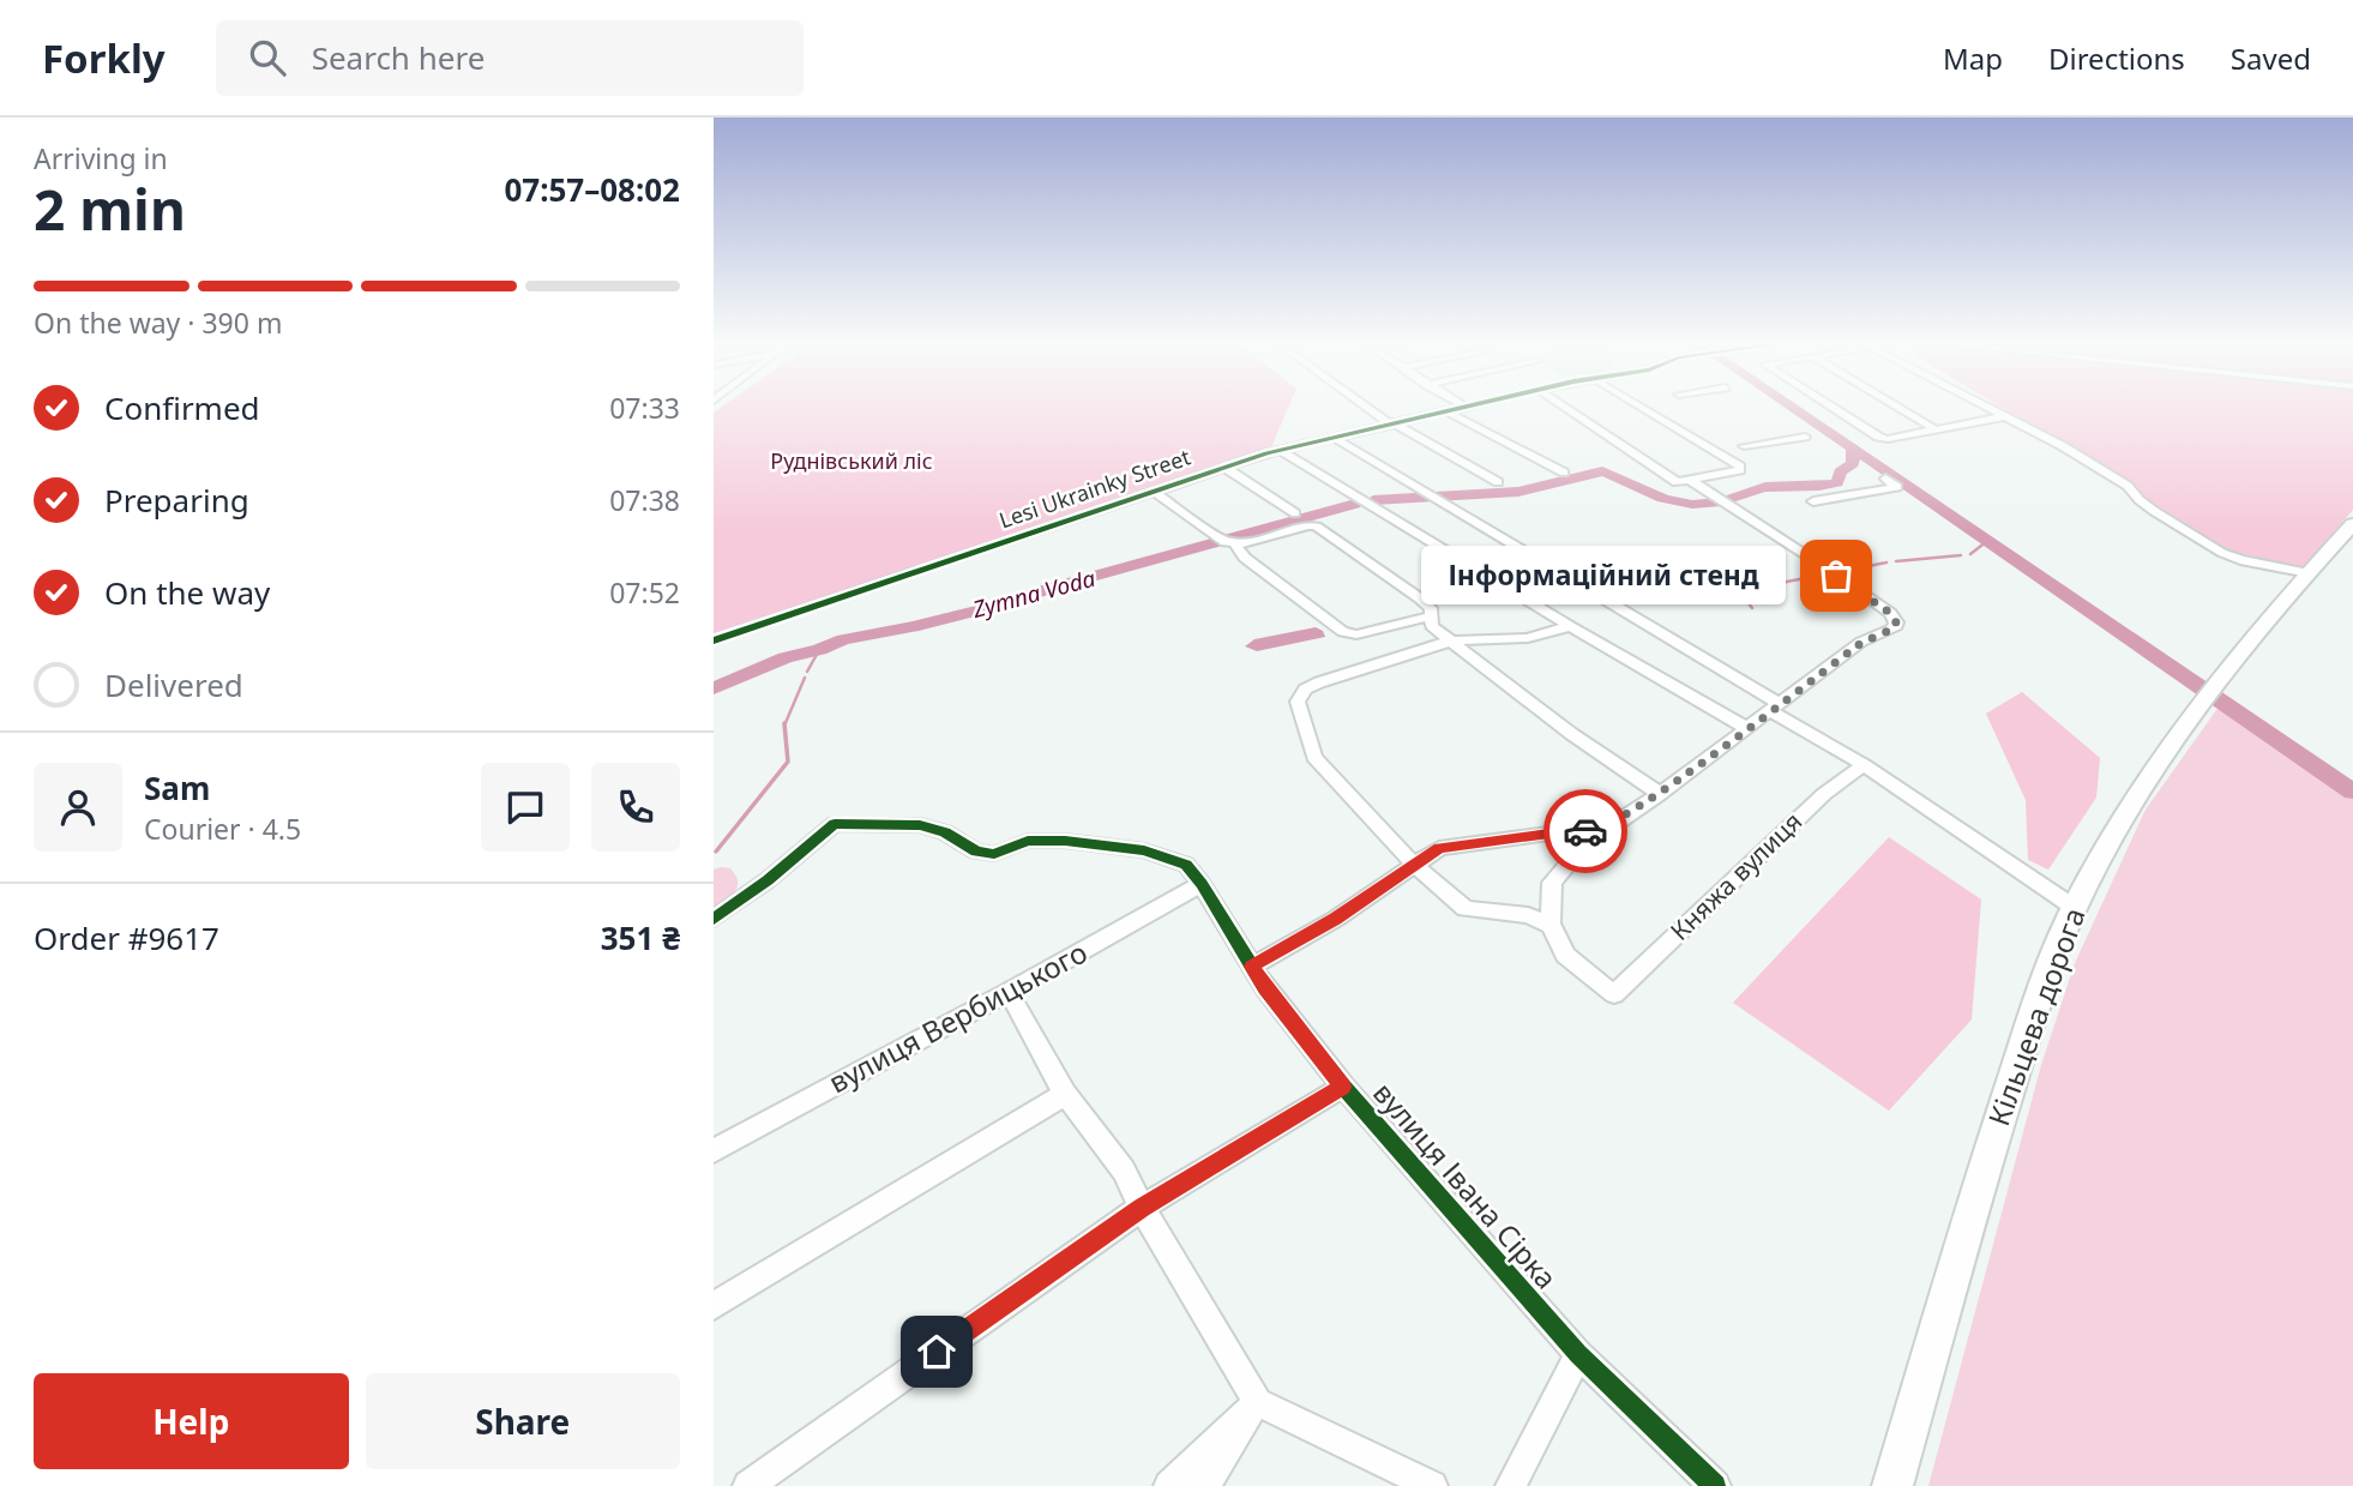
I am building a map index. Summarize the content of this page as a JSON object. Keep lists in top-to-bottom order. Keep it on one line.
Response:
{"streets":{"highway":["Кільцева дорога"],"street":["Lesi Ukrainky Street","Княжа вулиця","вулиця Вербицького","вулиця Івана Сірка"]},"crossings":[["вулиця Вербицького","вулиця Івана Сірка"]],"water":["Zymna Voda"],"parks":["Руднівський ліс"],"places":["Інформаційний стенд"],"page":{"header":"Forkly","search":"Search here","nav":["Map","Directions","Saved"],"heading":["2 min","Arriving in","07:57–08:02"],"panel":["Sam","Courier · 4.5","Order #9617","351 ₴"],"bar":"On the way · 390 m","list":[["Confirmed","07:33"],["Preparing","07:38"],["On the way","07:52"],"Delivered"],"bubble":"Інформаційний стенд","buttons":["Help","Share"]}}
